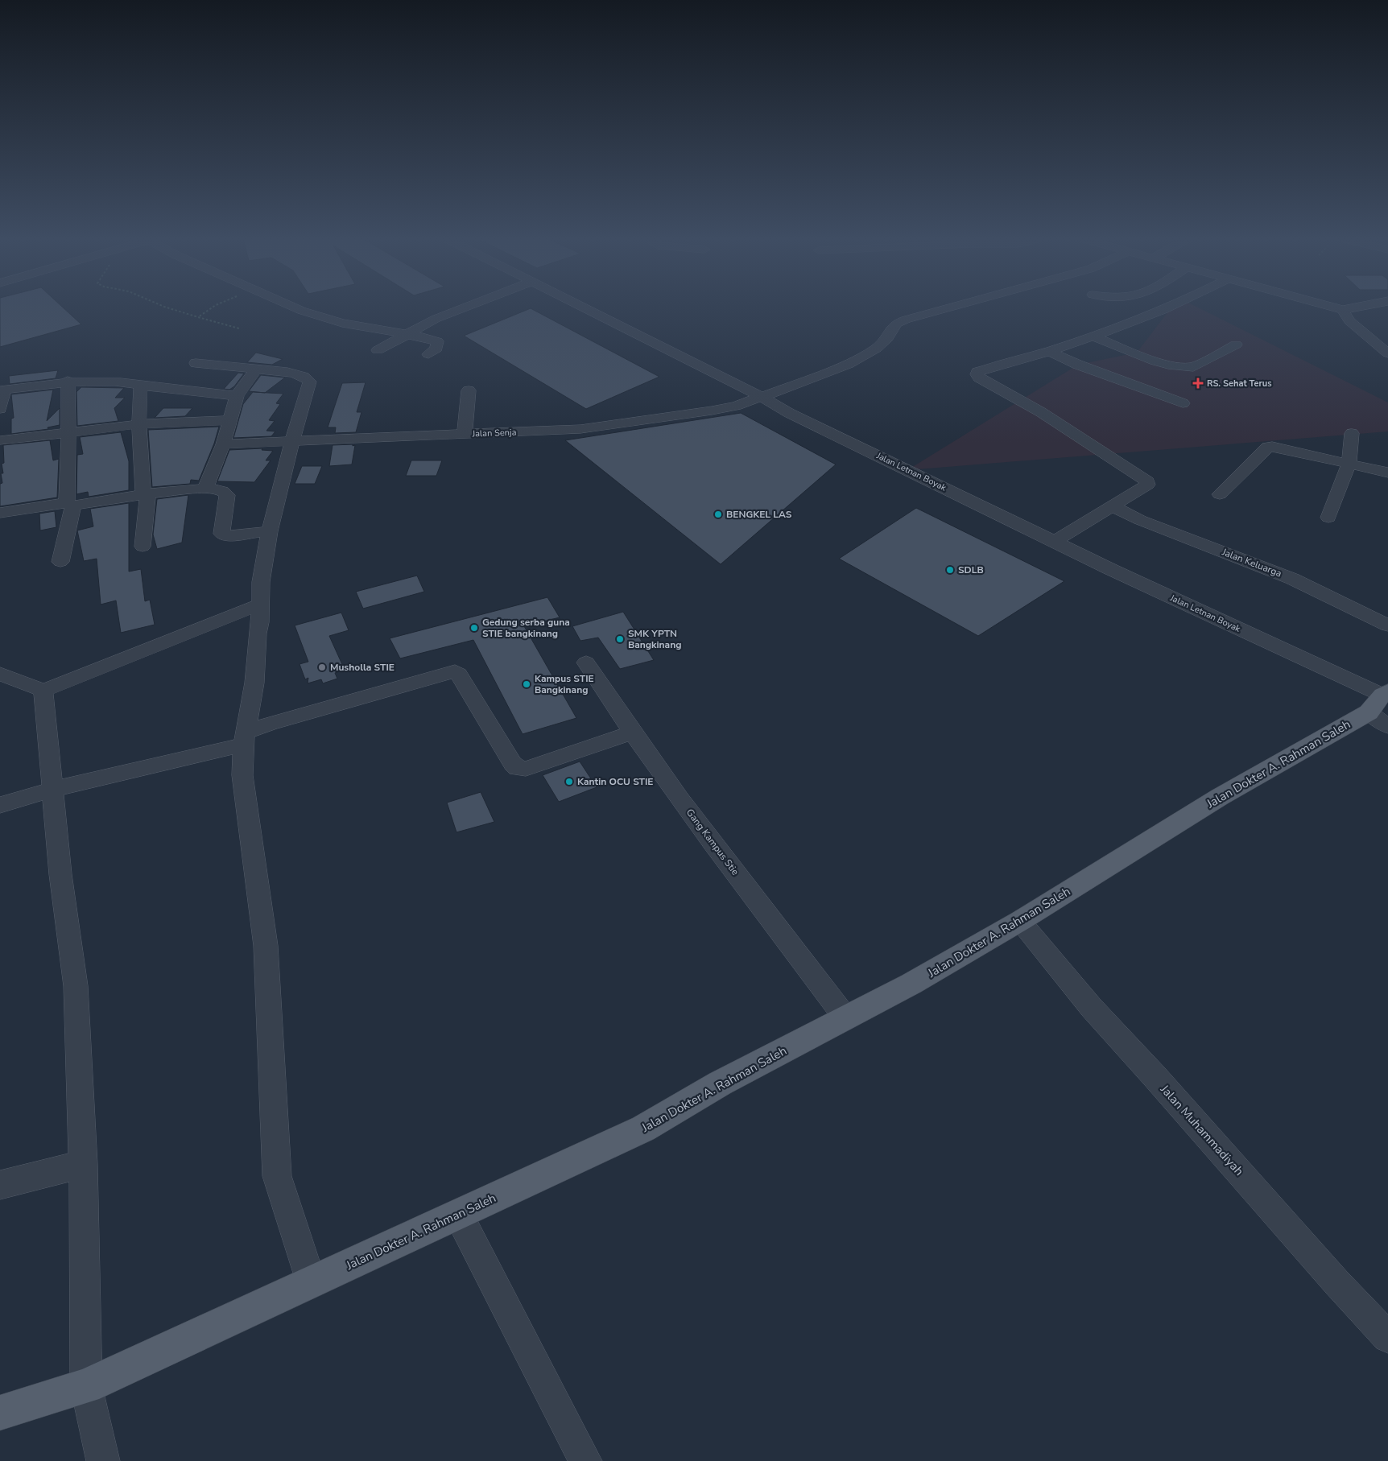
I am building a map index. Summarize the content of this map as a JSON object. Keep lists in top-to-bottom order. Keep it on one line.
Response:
{"streets":{"main road":["Jalan Dokter A. Rahman Saleh"],"street":["Jalan Senja","Jalan Letnan Boyak","Jalan Keluarga","Gang Kampus Stie","Jalan Muhammadiyah"]},"crossings":[["Jalan Senja","Jalan Letnan Boyak"],["Jalan Letnan Boyak","Jalan Dokter A. Rahman Saleh"],["Jalan Dokter A. Rahman Saleh","Gang Kampus Stie"],["Jalan Dokter A. Rahman Saleh","Jalan Muhammadiyah"]],"places":{"health":["RS. Sehat Terus"],"other":["BENGKEL LAS","SDLB","Gedung serba guna STIE bangkinang","SMK YPTN Bangkinang","Musholla STIE","Kampus STIE Bangkinang","Kantin OCU STIE"]}}
